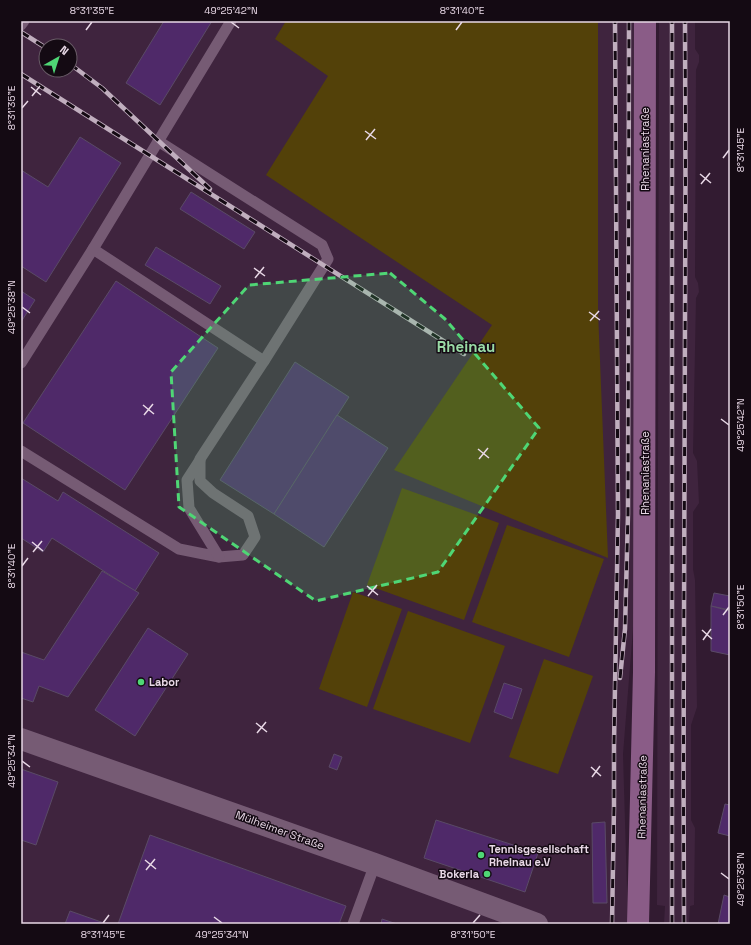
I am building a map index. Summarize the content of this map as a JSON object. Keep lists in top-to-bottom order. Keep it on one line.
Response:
{"streets":{"street":["Rhenaniastraße","Mülheimer Straße"]},"districts":["Rheinau"],"places":["Labor","Tennisgesellschaft Rheinau e.V","Bokeria"],"north":"top right","coordinates":["8°31'35\"E","49°25'42\"N","8°31'40\"E","8°31'45\"E","49°25'38\"N","8°31'50\"E","49°25'34\"N"]}
